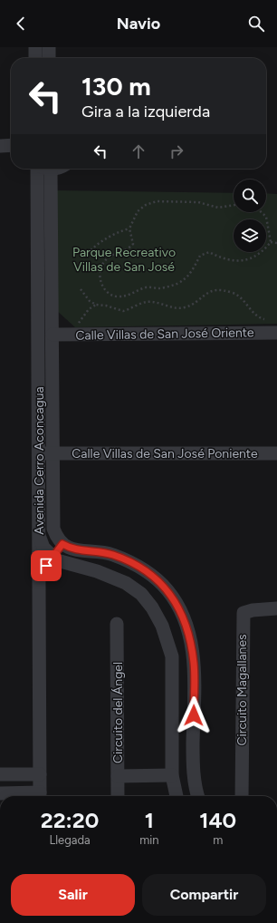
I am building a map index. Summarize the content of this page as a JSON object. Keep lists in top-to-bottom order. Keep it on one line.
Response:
{"streets":{"street":["Calle Villas de San José Oriente","Calle Villas de San José Poniente","Avenida Cerro Aconcagua","Circuito Magallanes","Circuito del Ángel"]},"crossings":[["Calle Villas de San José Oriente","Avenida Cerro Aconcagua"],["Calle Villas de San José Poniente","Avenida Cerro Aconcagua"]],"parks":["Parque Recreativo Villas de San José"],"page":{"header":"Navio","turn":["130 m","Gira a la izquierda"],"eta":["22:20","Llegada","1","min","140","m"],"buttons":["Salir","Compartir"]}}
